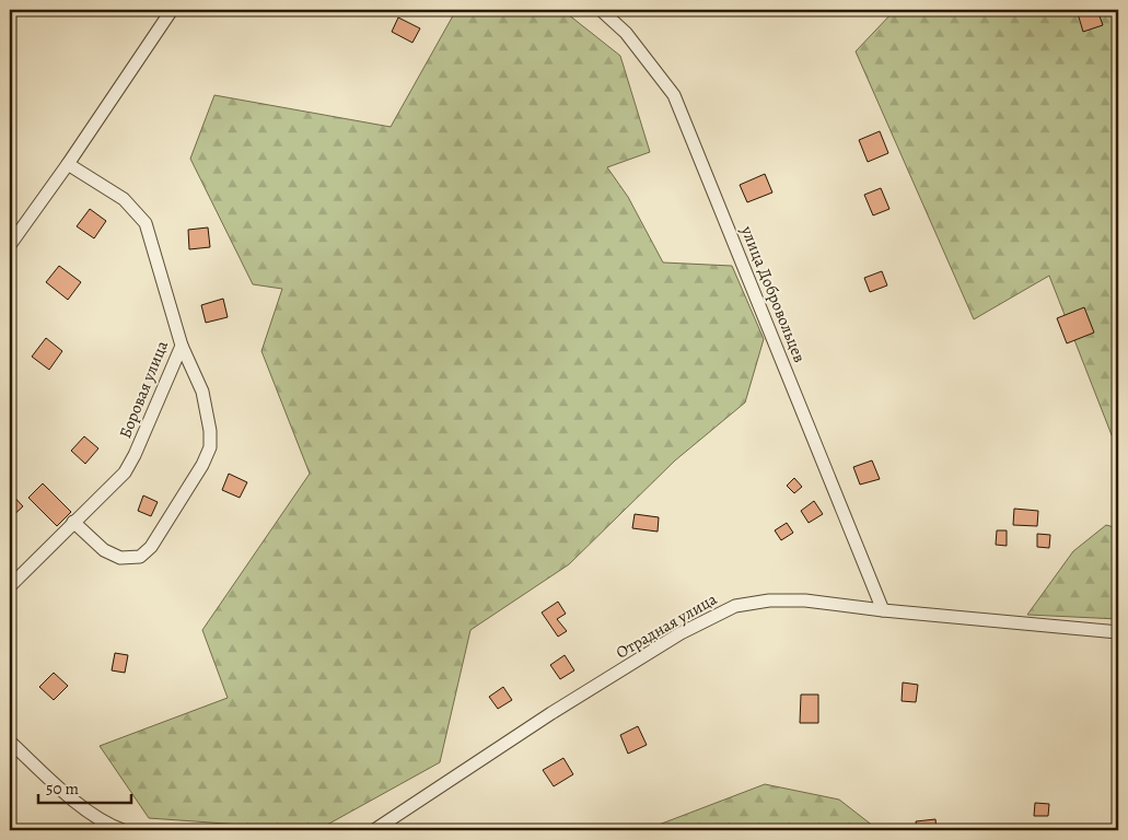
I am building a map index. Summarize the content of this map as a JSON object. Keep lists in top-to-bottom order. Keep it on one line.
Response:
{"streets":{"street":["улица Добровольцев","Боровая улица","Отрадная улица"]},"crossings":[["улица Добровольцев","Отрадная улица"]],"scale_bar":"50 m"}
